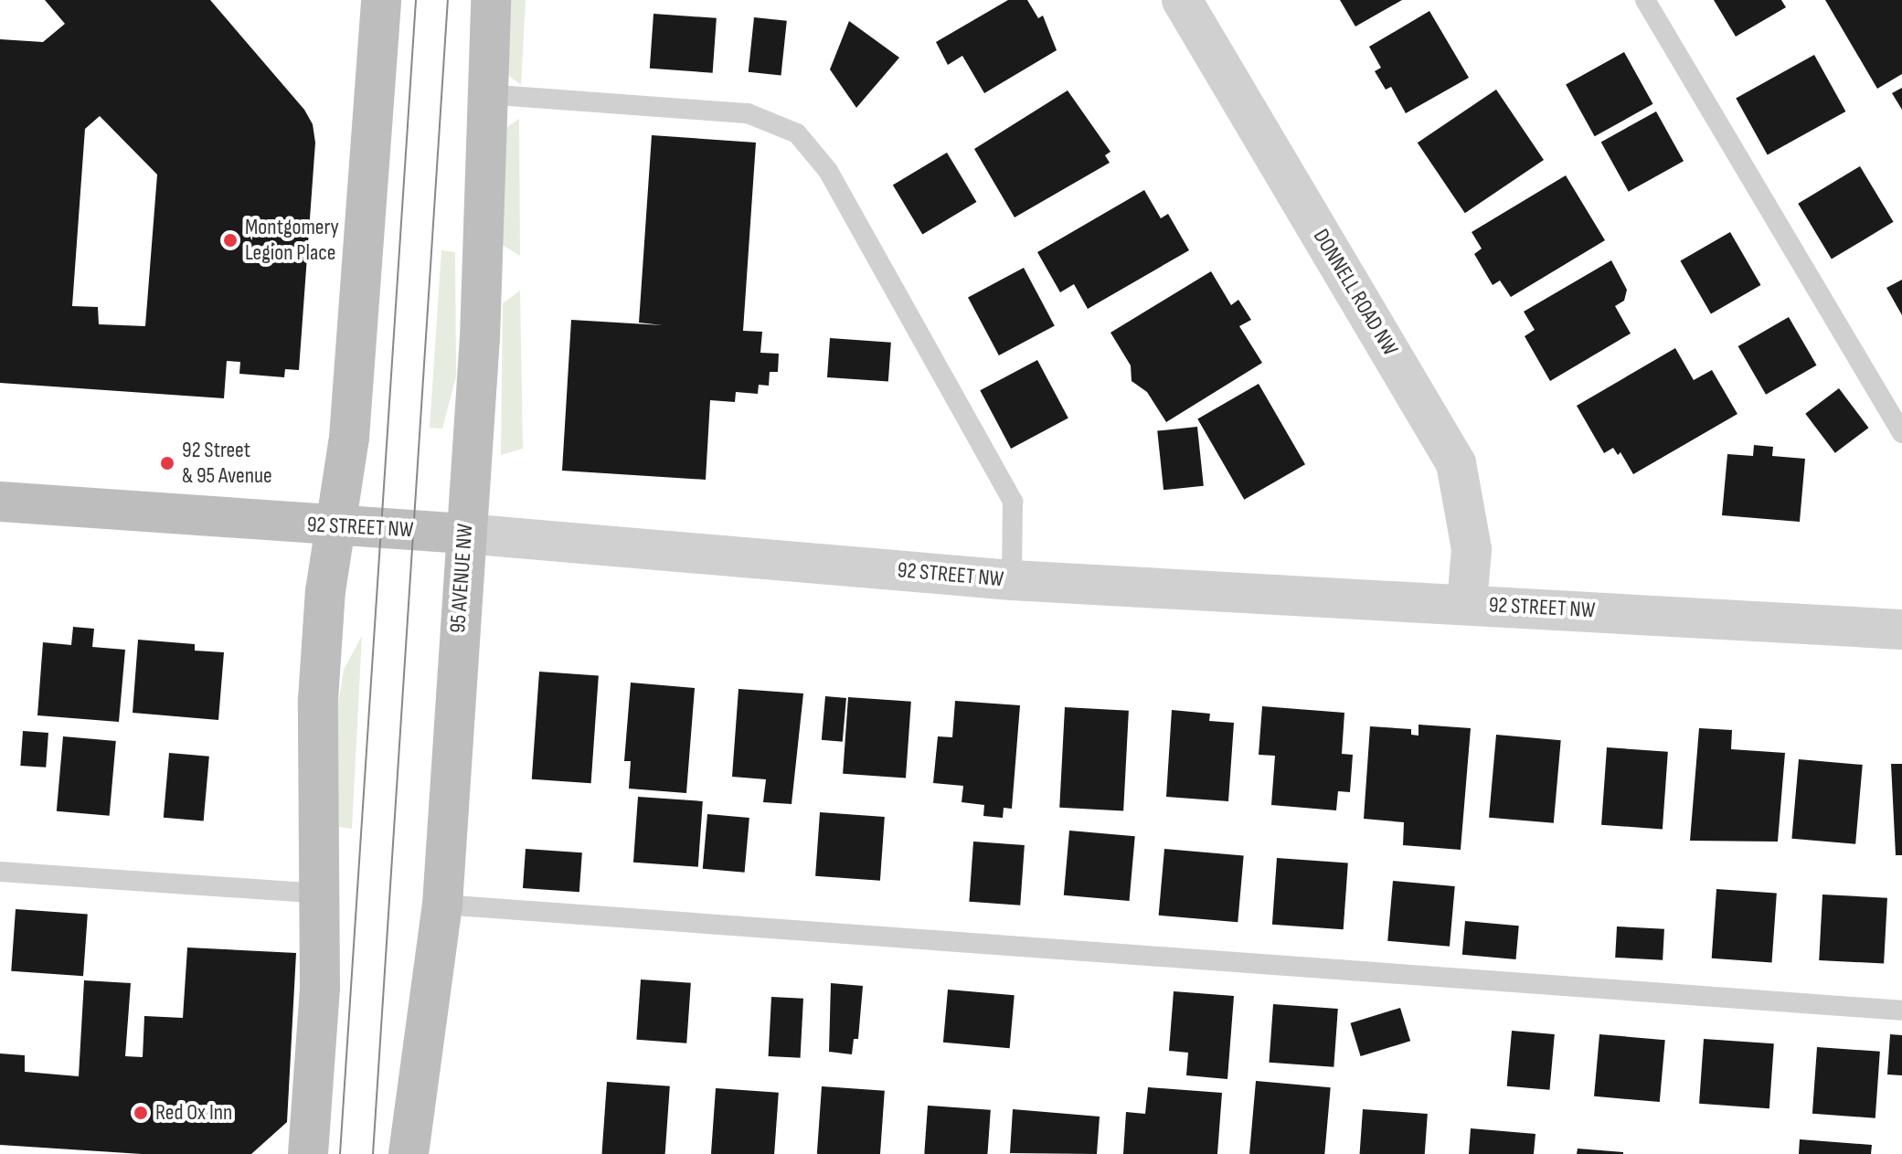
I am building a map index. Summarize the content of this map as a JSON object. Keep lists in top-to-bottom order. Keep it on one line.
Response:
{"streets":{"street":["DONNELL ROAD NW","92 STREET NW","95 AVENUE NW"]},"crossings":[["DONNELL ROAD NW","92 STREET NW"],["92 STREET NW","95 AVENUE NW"]],"places":["Montgomery Legion Place","92 Street & 95 Avenue","Red Ox Inn"]}
